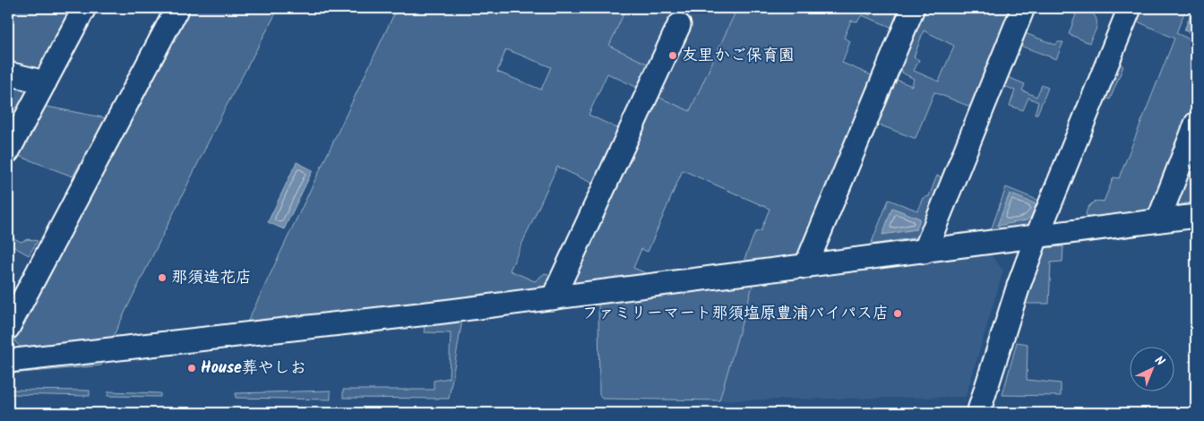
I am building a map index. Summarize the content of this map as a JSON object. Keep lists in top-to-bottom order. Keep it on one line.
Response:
{"places":["友里かご保育園","那須造花店","ファミリーマート那須塩原豊浦バイパス店","House葬やしお"],"north":"top right"}
